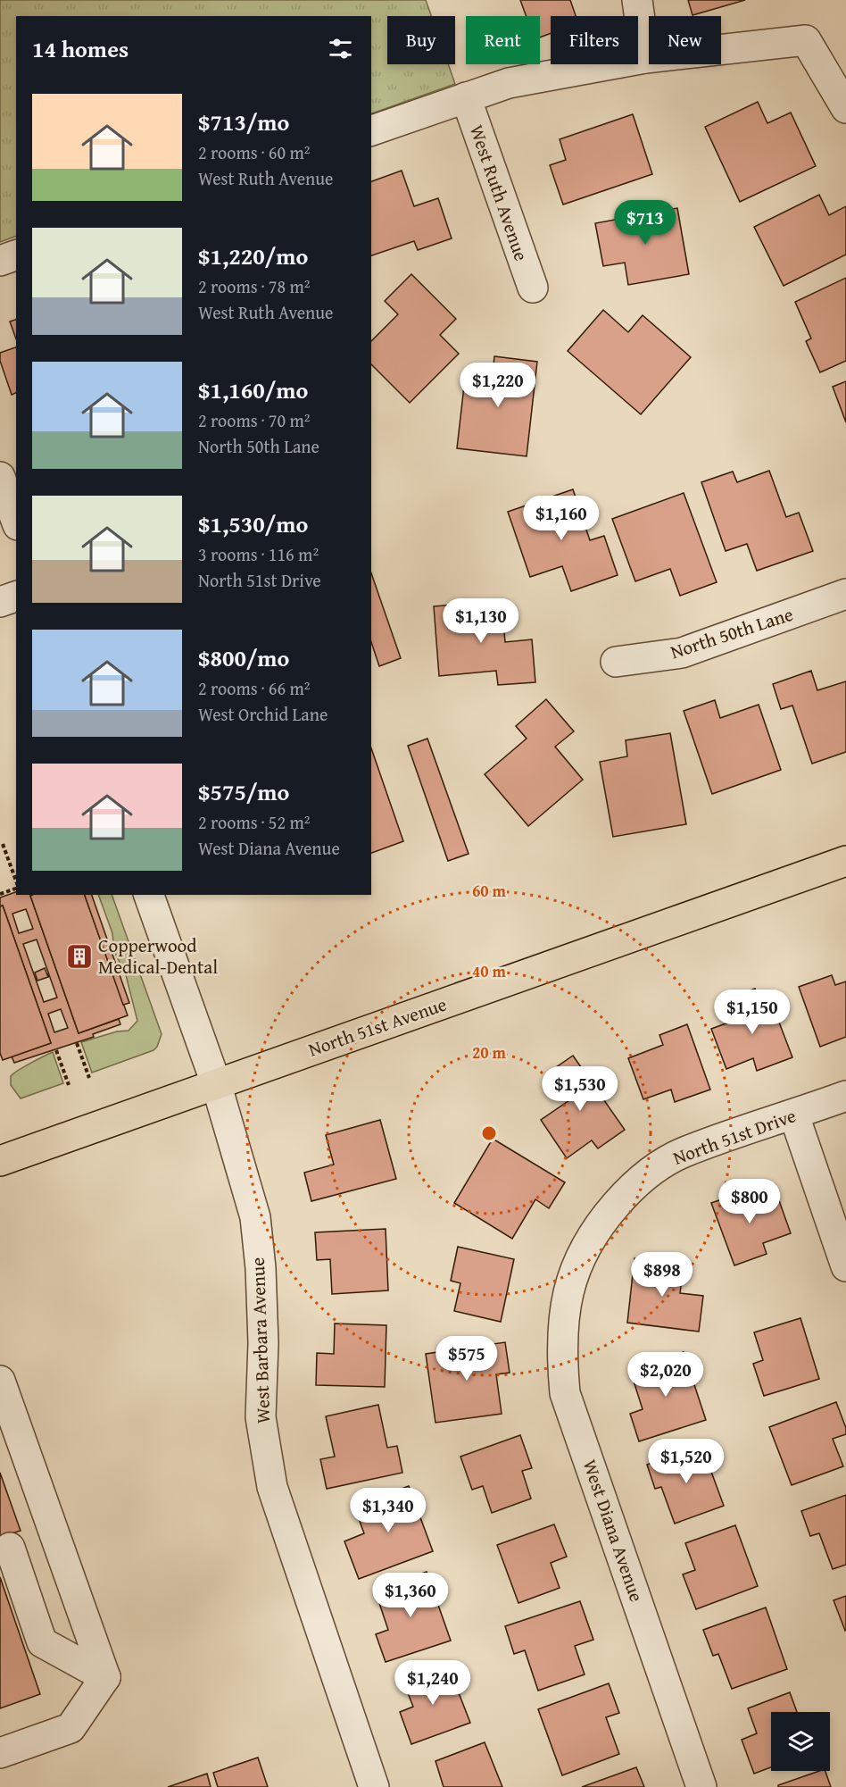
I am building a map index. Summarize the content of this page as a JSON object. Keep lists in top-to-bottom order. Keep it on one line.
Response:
{"streets":{"main road":["North 51st Avenue"],"street":["West Ruth Avenue","North 50th Lane","North 51st Drive","West Barbara Avenue","West Diana Avenue"]},"crossings":[["North 51st Avenue","West Barbara Avenue"],["North 51st Drive","West Diana Avenue"]],"places":{"building":["Copperwood Medical-Dental"]},"page":{"chip":["Buy","Rent","Filters","New"],"heading":"14 homes","list":[{"name":"$713/mo","note":"2 rooms · 60 m² · West Ruth Avenue"},{"name":"$1,220/mo","note":"2 rooms · 78 m² · West Ruth Avenue"},{"name":"$1,160/mo","note":"2 rooms · 70 m² · North 50th Lane"},{"name":"$1,530/mo","note":"3 rooms · 116 m² · North 51st Drive"},{"name":"$800/mo","note":"2 rooms · 66 m² · West Orchid Lane"},{"name":"$575/mo","note":"2 rooms · 52 m² · West Diana Avenue"}],"price":["$713","$1,220","$1,160","$1,130","$1,150","$1,530","$800","$898","$575","$2,020","$1,520","$1,340","$1,360","$1,240"]},"rings":["60 m","40 m","20 m"]}
